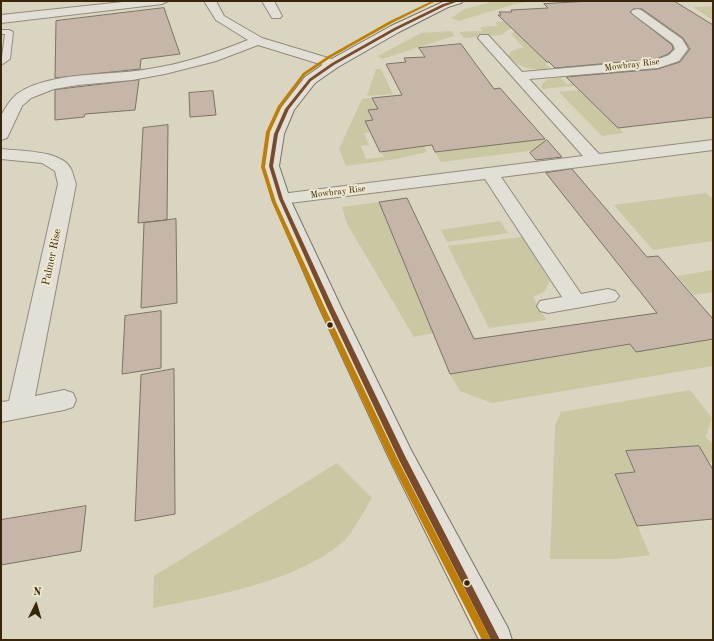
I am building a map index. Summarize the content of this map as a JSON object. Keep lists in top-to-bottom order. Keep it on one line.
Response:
{"streets":{"street":["Mowbray Rise","Palmer Rise"]},"north":"top"}
